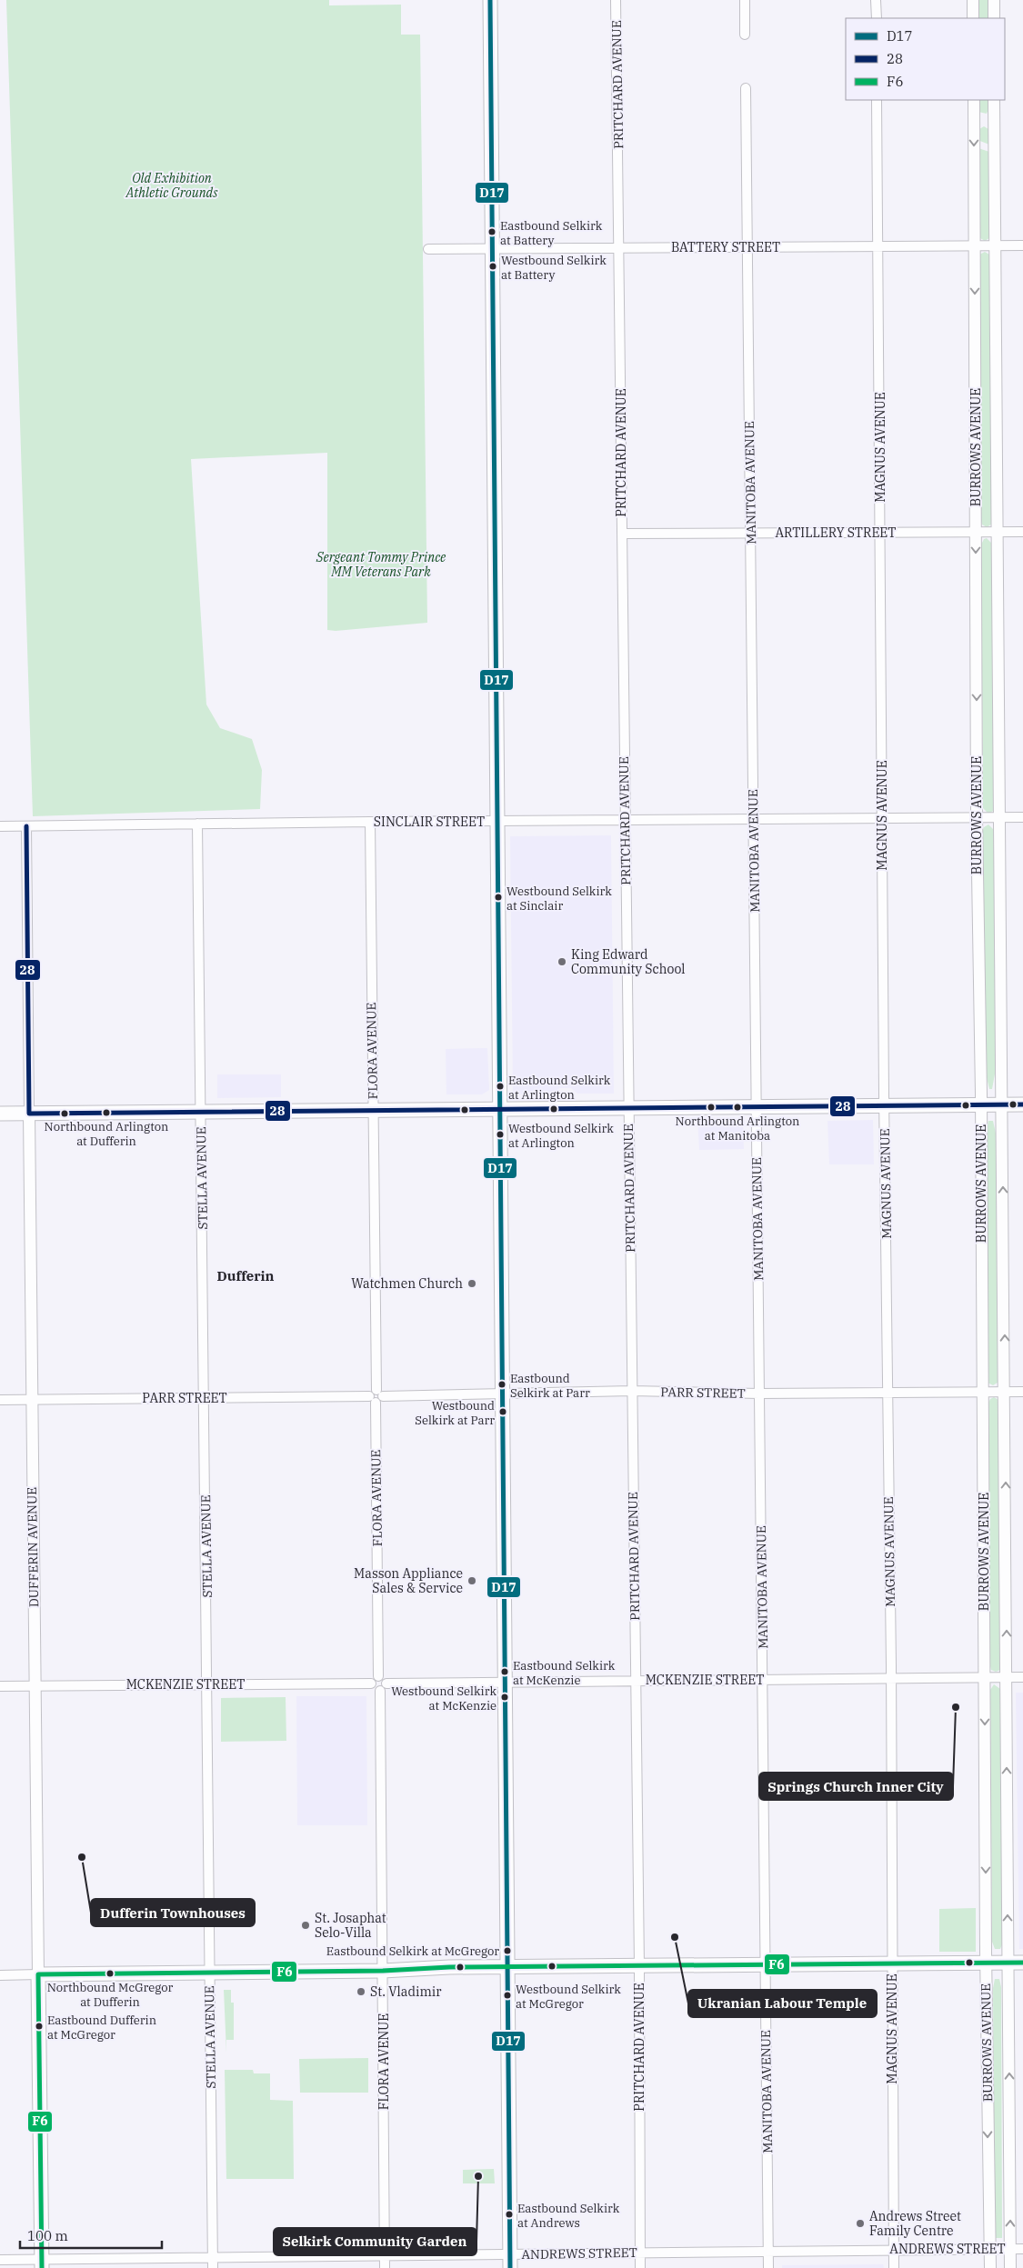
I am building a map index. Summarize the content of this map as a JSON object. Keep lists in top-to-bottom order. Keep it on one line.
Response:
{"streets":{"main road":["DUFFERIN AVENUE"],"street":["PRITCHARD AVENUE","BATTERY STREET","MAGNUS AVENUE","BURROWS AVENUE","MANITOBA AVENUE","ARTILLERY STREET","SINCLAIR STREET","FLORA AVENUE","STELLA AVENUE","PARR STREET","MCKENZIE STREET","ANDREWS STREET"]},"crossings":[["PRITCHARD AVENUE","BATTERY STREET"],["PRITCHARD AVENUE","ARTILLERY STREET"],["PRITCHARD AVENUE","SINCLAIR STREET"],["PRITCHARD AVENUE","PARR STREET"],["PRITCHARD AVENUE","MCKENZIE STREET"],["PRITCHARD AVENUE","ANDREWS STREET"],["BATTERY STREET","MAGNUS AVENUE"],["BATTERY STREET","BURROWS AVENUE"],["BATTERY STREET","MANITOBA AVENUE"],["MAGNUS AVENUE","ARTILLERY STREET"],["MAGNUS AVENUE","SINCLAIR STREET"],["MAGNUS AVENUE","PARR STREET"],["MAGNUS AVENUE","MCKENZIE STREET"],["MAGNUS AVENUE","ANDREWS STREET"],["BURROWS AVENUE","ARTILLERY STREET"],["BURROWS AVENUE","SINCLAIR STREET"],["BURROWS AVENUE","PARR STREET"],["BURROWS AVENUE","MCKENZIE STREET"],["BURROWS AVENUE","ANDREWS STREET"],["MANITOBA AVENUE","ARTILLERY STREET"],["MANITOBA AVENUE","SINCLAIR STREET"],["MANITOBA AVENUE","PARR STREET"],["MANITOBA AVENUE","MCKENZIE STREET"],["MANITOBA AVENUE","ANDREWS STREET"],["SINCLAIR STREET","FLORA AVENUE"],["SINCLAIR STREET","STELLA AVENUE"],["SINCLAIR STREET","DUFFERIN AVENUE"],["FLORA AVENUE","PARR STREET"],["FLORA AVENUE","MCKENZIE STREET"],["FLORA AVENUE","ANDREWS STREET"],["STELLA AVENUE","PARR STREET"],["STELLA AVENUE","MCKENZIE STREET"],["STELLA AVENUE","ANDREWS STREET"],["PARR STREET","DUFFERIN AVENUE"],["DUFFERIN AVENUE","MCKENZIE STREET"],["DUFFERIN AVENUE","ANDREWS STREET"]],"districts":["Dufferin"],"parks":["Old Exhibition Athletic Grounds","Sergeant Tommy Prince MM Veterans Park"],"places":["Eastbound Selkirk at Battery","Westbound Selkirk at Battery","Westbound Selkirk at Sinclair","King Edward Community School","Eastbound Selkirk at Arlington","Northbound Arlington at Manitoba","Northbound Arlington at Dufferin","Westbound Selkirk at Arlington","Watchmen Church","Eastbound Selkirk at Parr","Westbound Selkirk at Parr","Masson Appliance Sales & Service","Eastbound Selkirk at McKenzie","Westbound Selkirk at McKenzie","Springs Church Inner City","Dufferin Townhouses","St. Josaphat Selo-Villa","Ukranian Labour Temple","Eastbound Selkirk at McGregor","Northbound McGregor at Dufferin","St. Vladimir","Westbound Selkirk at McGregor","Eastbound Dufferin at McGregor","Selkirk Community Garden","Eastbound Selkirk at Andrews","Andrews Street Family Centre"],"lines":["transit line D17","transit line 28","transit line F6"],"legend":["D17","28","F6"],"scale_bar":"100 m"}
